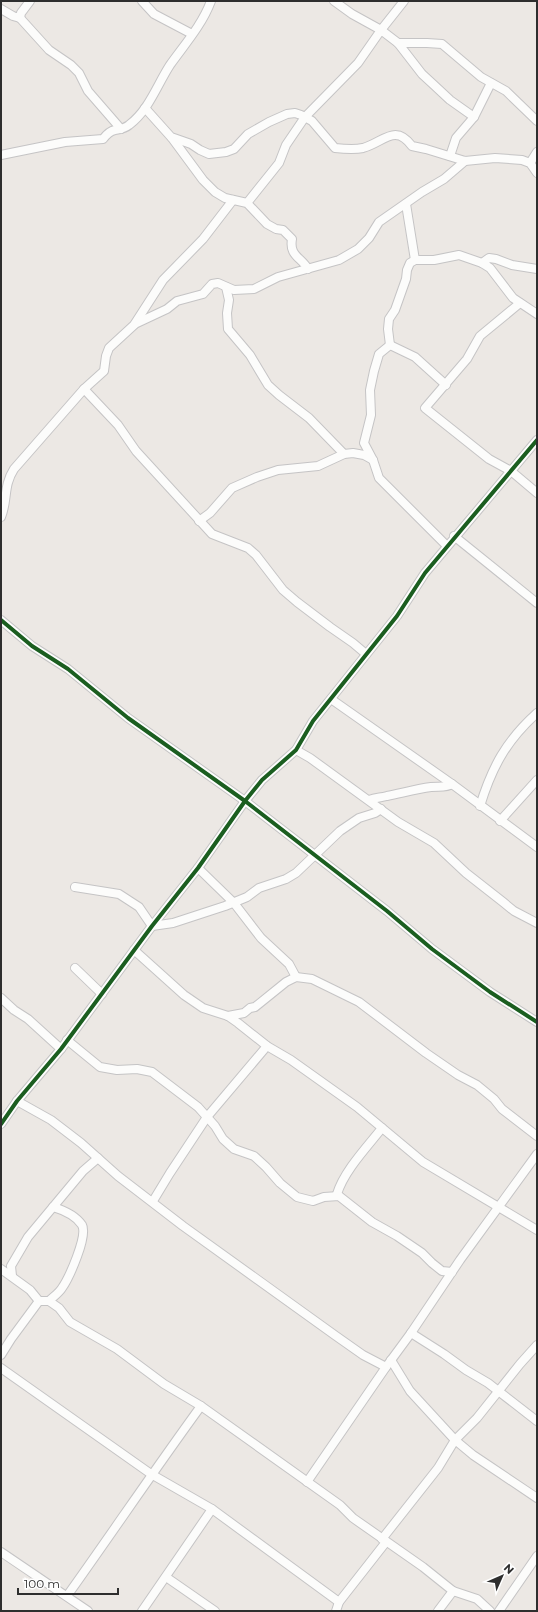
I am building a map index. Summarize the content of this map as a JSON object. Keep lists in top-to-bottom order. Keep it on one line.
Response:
{"scale_bar":"100 m","north":"top right"}
